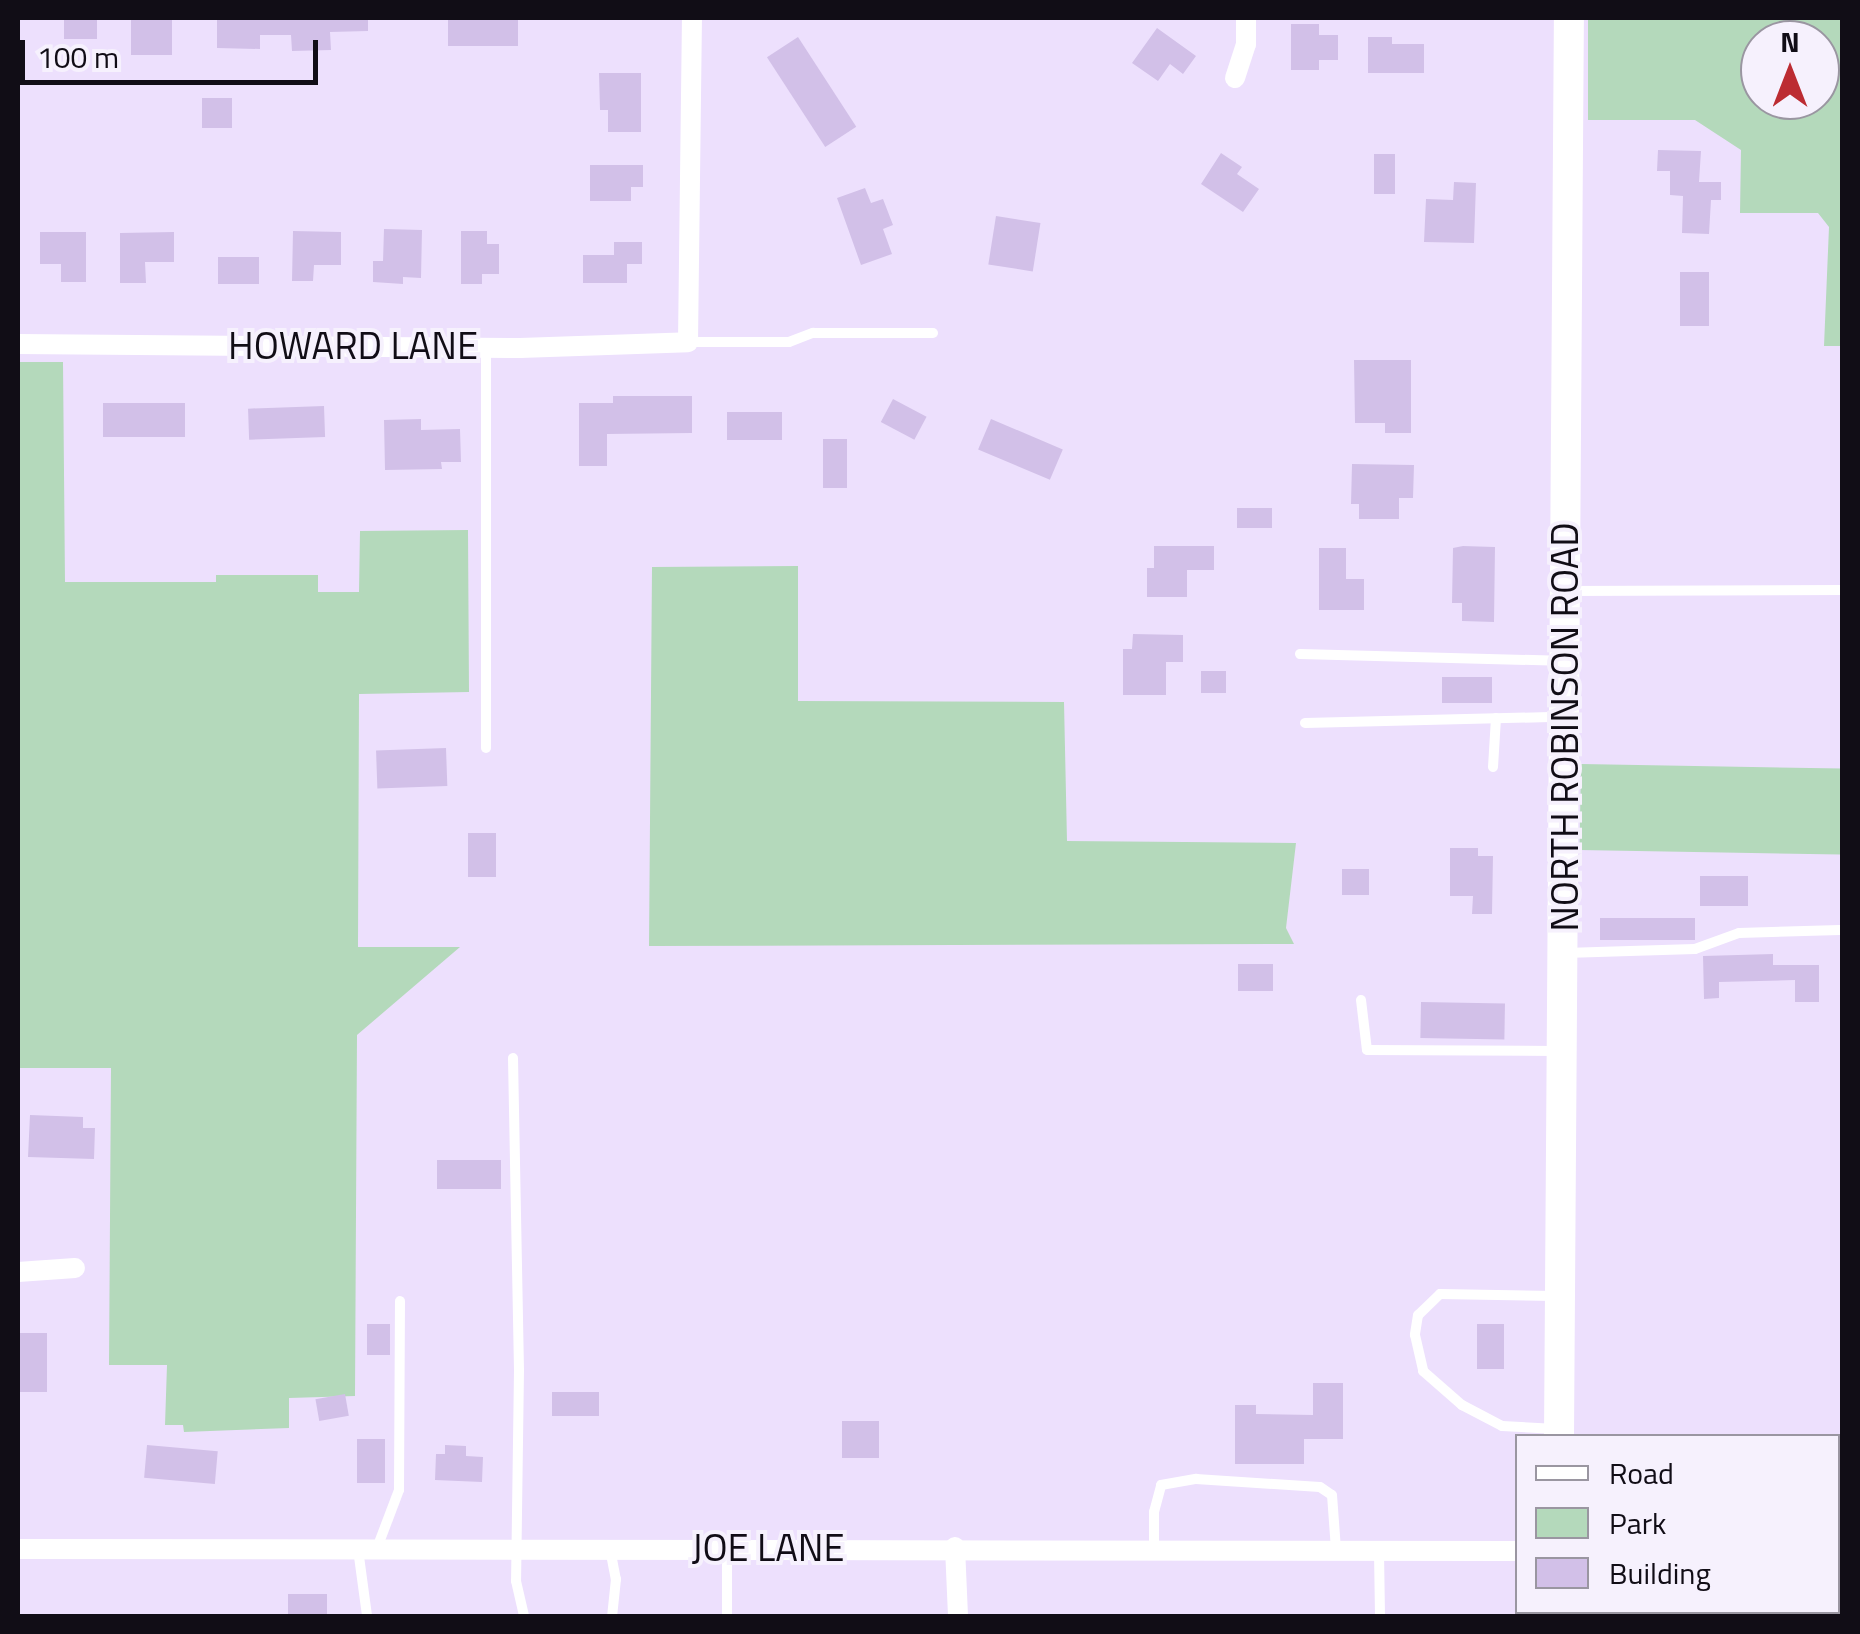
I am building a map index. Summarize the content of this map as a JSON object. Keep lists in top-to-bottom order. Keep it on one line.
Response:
{"streets":{"street":["HOWARD LANE","NORTH ROBINSON ROAD","JOE LANE"]},"legend":["Road","Park","Building"],"scale_bar":"100 m","north":"top"}
